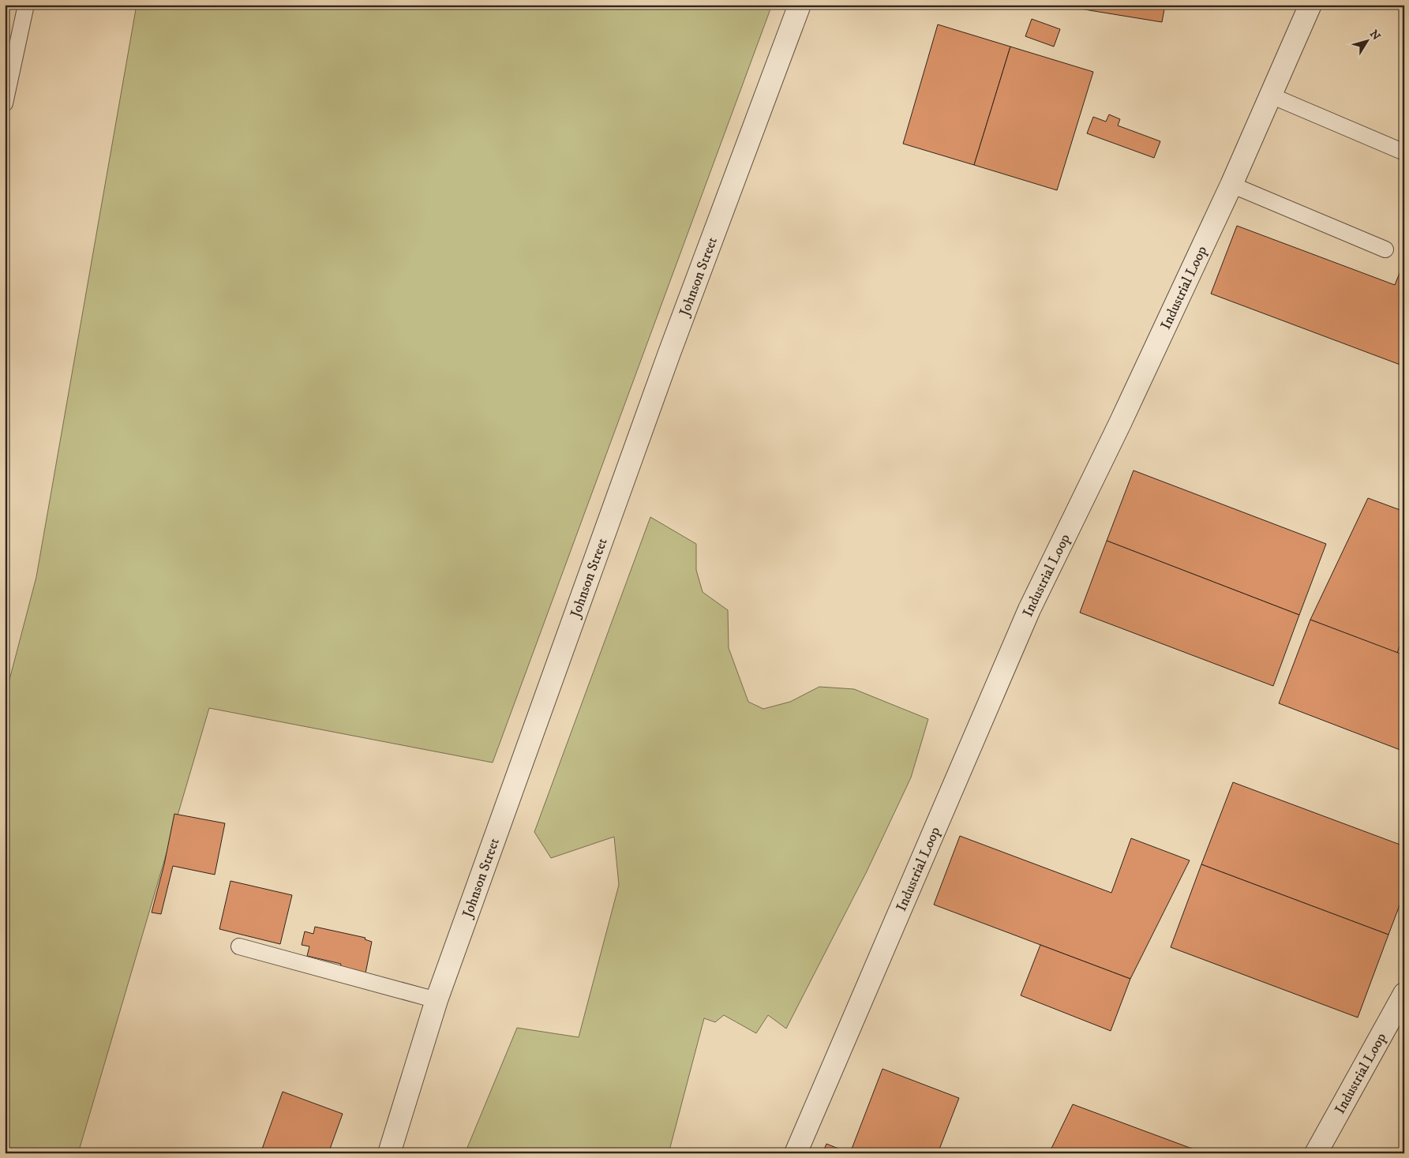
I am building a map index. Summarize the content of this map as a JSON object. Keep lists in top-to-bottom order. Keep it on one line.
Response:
{"streets":{"street":["Johnson Street","Industrial Loop"]},"north":"top right"}
